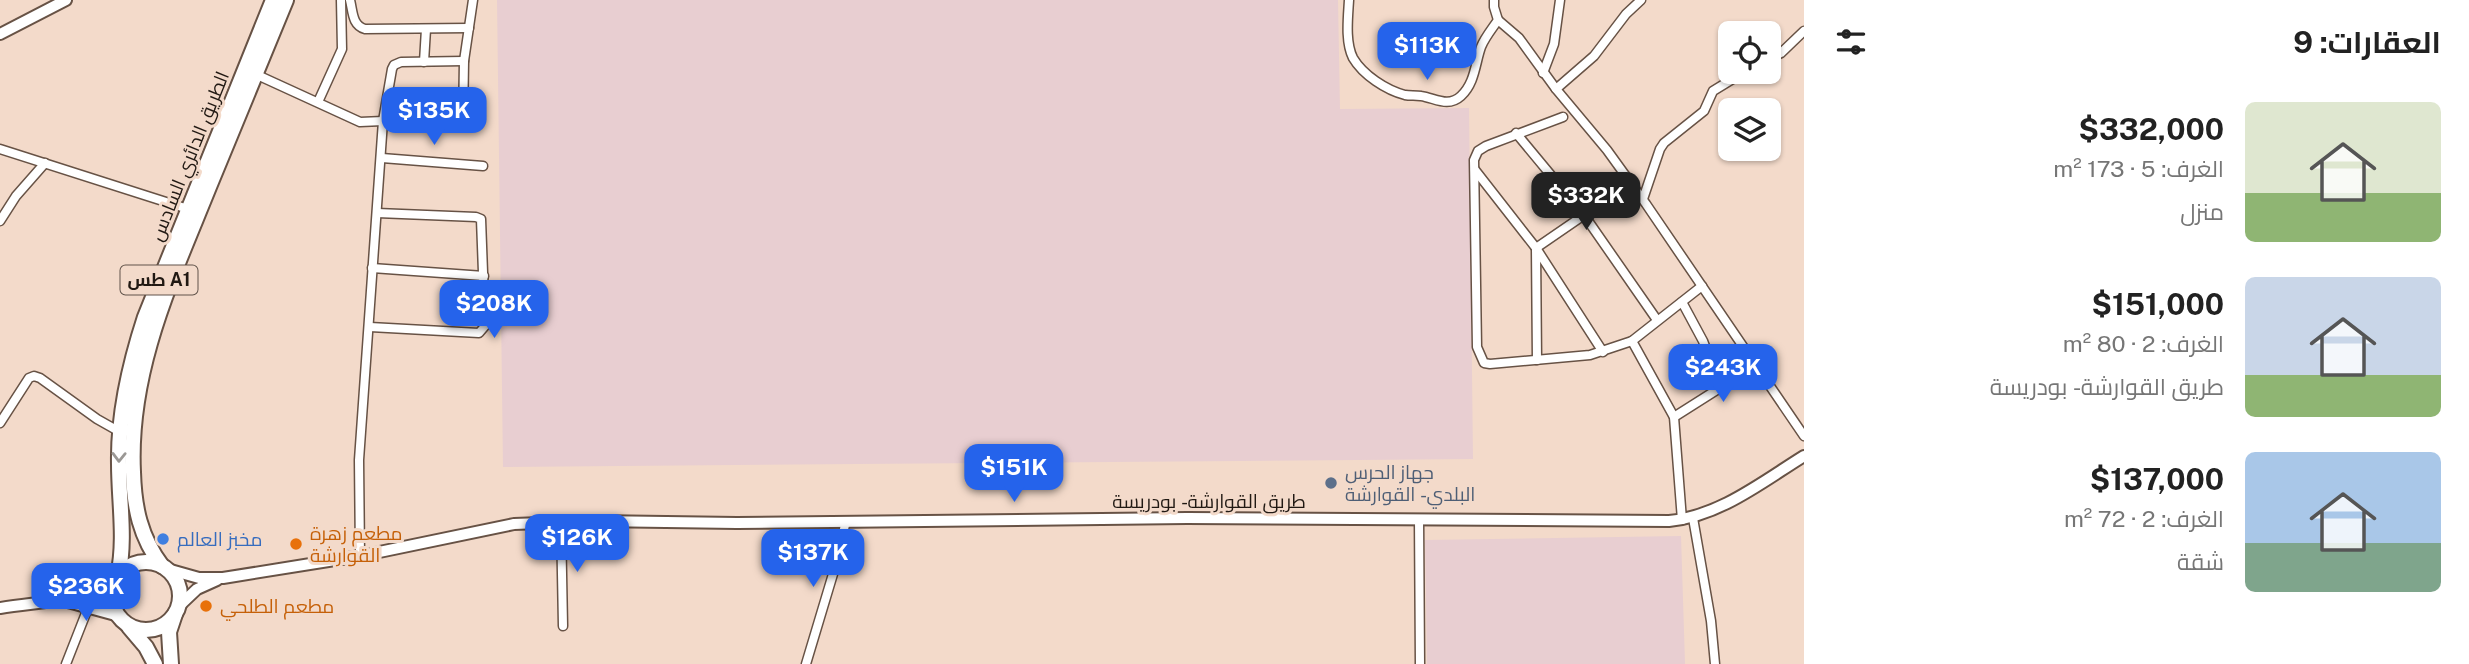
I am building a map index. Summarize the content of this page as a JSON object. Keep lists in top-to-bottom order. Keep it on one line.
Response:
{"streets":{"highway":["الطريق الدائري السادس","طس A1"],"main road":["طريق القوارشة - بودريسة"]},"places":["جهاز الحرس البلدي - القوارشة","مخبز العالم","مطعم زهرة القوارشة","مطعم الطلحي"],"page":{"heading":"العقارات: 9","price":["$113K","$135K","$332K","$208K","$243K","$151K","$126K","$137K","$236K"],"list":[{"name":"$332,000","note":"الغرف: 5 · 173 m² · منزل"},{"name":"$151,000","note":"الغرف: 2 · 80 m² · طريق القوارشة - بودريسة"},{"name":"$137,000","note":"الغرف: 2 · 72 m² · شقة"}]}}
